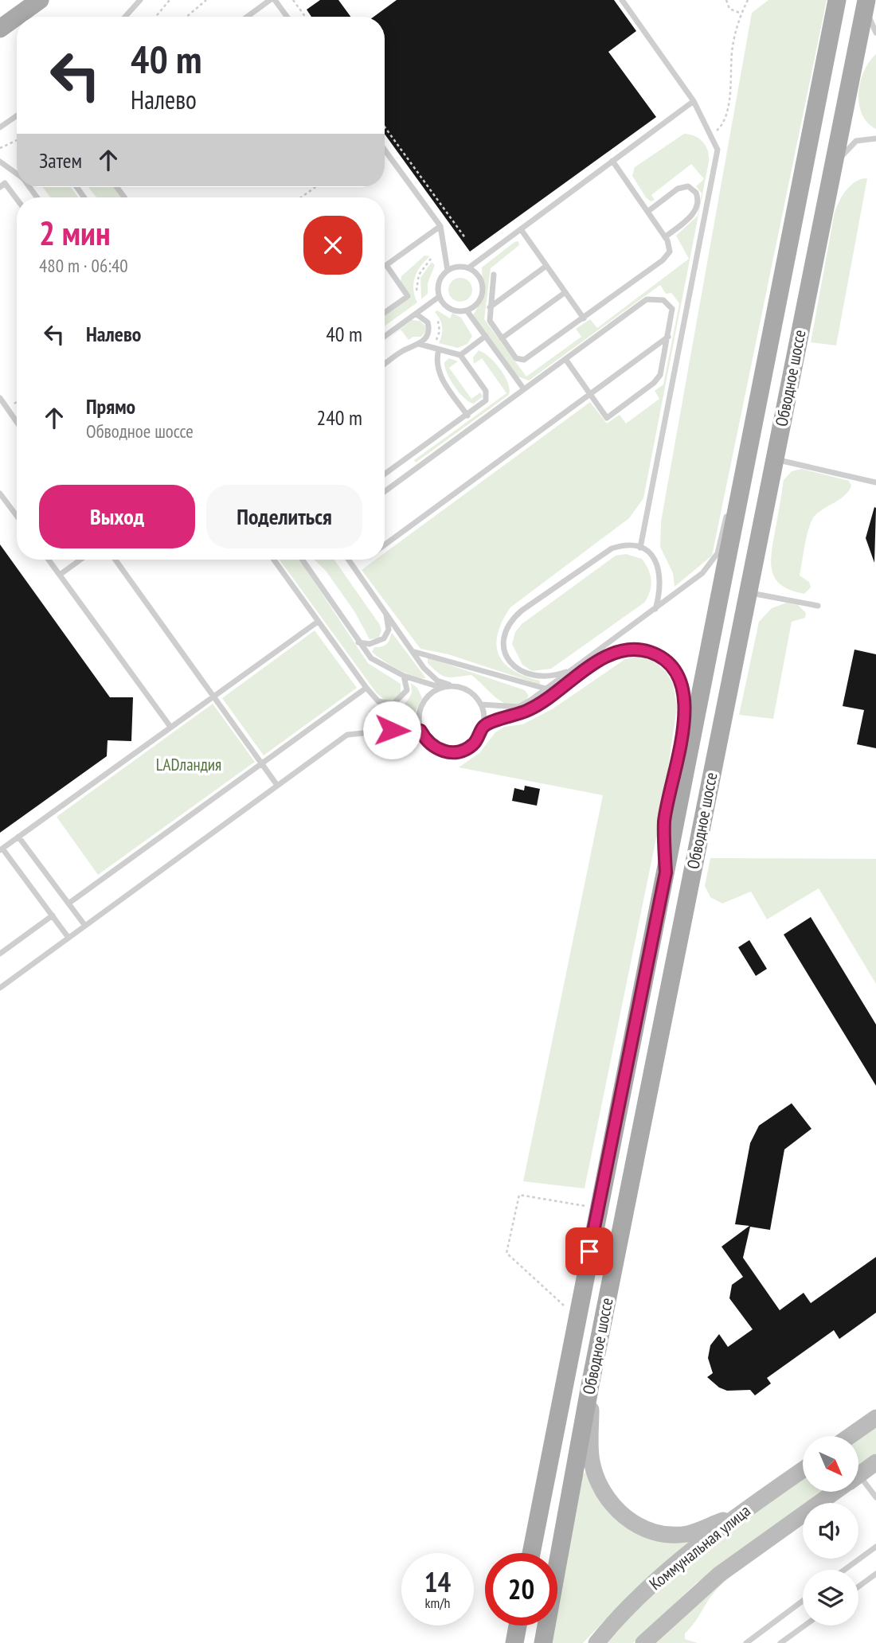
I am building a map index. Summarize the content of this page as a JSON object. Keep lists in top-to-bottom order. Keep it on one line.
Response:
{"streets":{"main road":["Обводное шоссе","Коммунальная улица"]},"parks":["LADландия"],"north":"bottom right","page":{"turn":["40 m","Налево"],"then":"Затем","heading":["2 мин","480 m · 06:40"],"list":[{"name":"Налево","value":"40 m"},{"name":"Прямо","note":"Обводное шоссе","value":"240 m"}],"buttons":["Выход","Поделиться"],"speed":"14 km/h","limit":"20"}}
